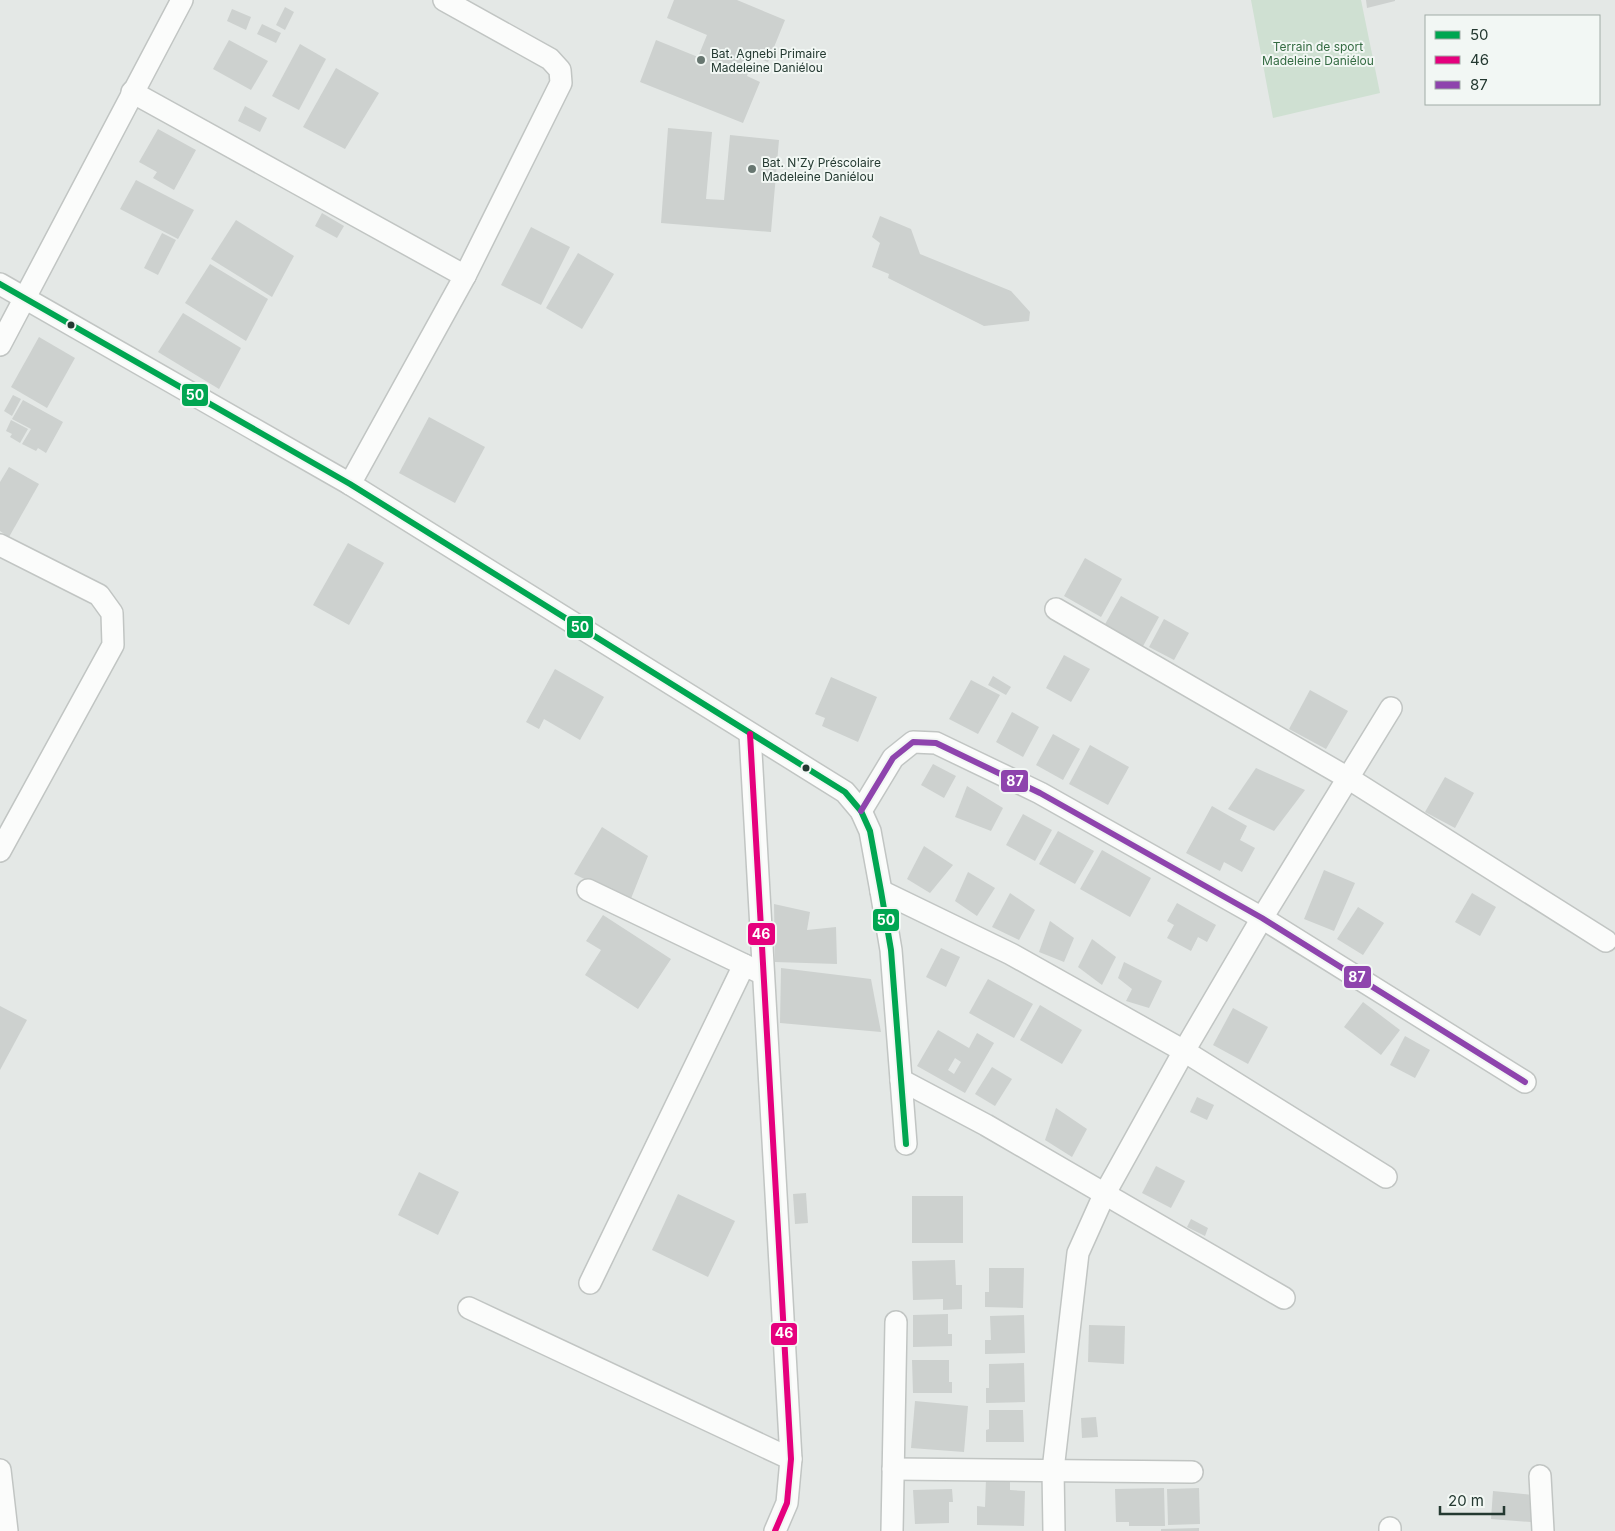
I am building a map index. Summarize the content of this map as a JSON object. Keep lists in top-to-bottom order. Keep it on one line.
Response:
{"parks":["Terrain de sport Madeleine Daniélou"],"places":["Bat. Agnebi Primaire Madeleine Daniélou","Bat. N'Zy Préscolaire Madeleine Daniélou"],"lines":["transit line 50","transit line 46","transit line 87"],"legend":["50","46","87"],"scale_bar":"20 m"}
